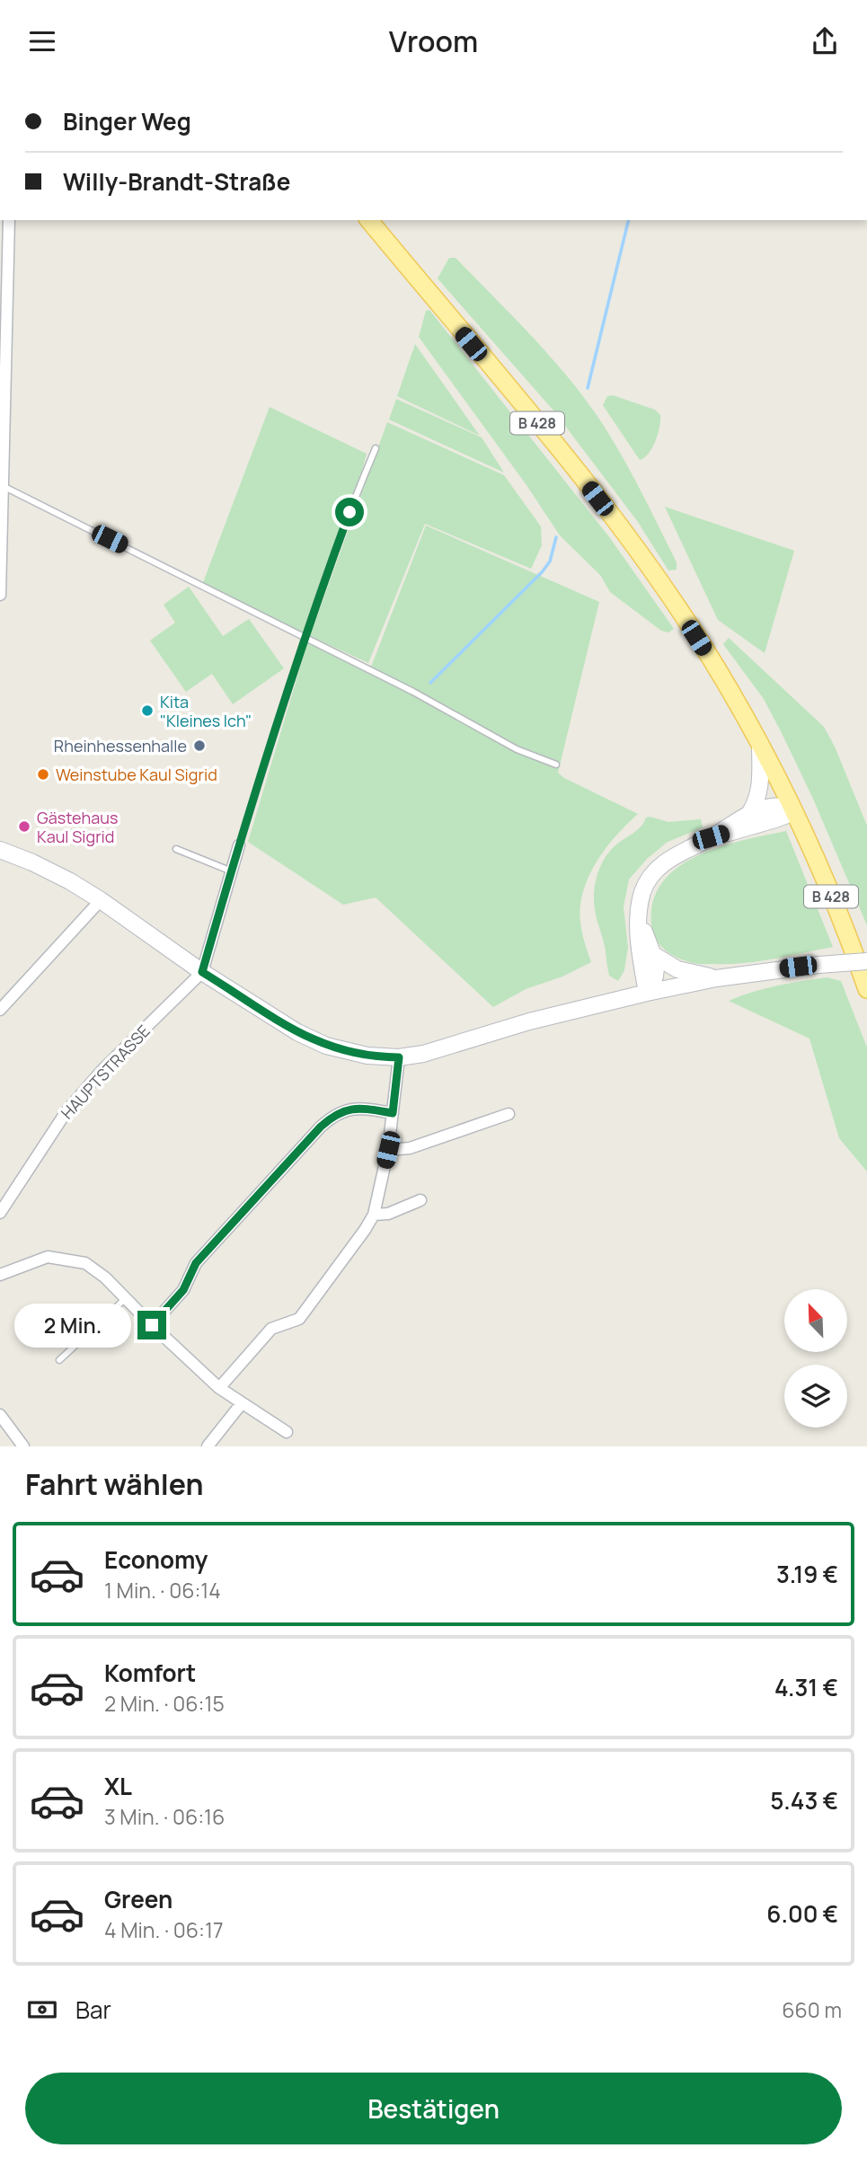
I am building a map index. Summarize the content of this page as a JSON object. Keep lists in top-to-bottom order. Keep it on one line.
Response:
{"streets":{"main road":["B 428"],"street":["HAUPTSTRASSE"]},"places":["Kita \"Kleines Ich\"","Rheinhessenhalle","Weinstube Kaul Sigrid","Gästehaus Kaul Sigrid"],"north":"top left","page":{"header":"Vroom","banner":["Binger Weg","Willy-Brandt-Straße"],"bubble":"2 Min.","heading":"Fahrt wählen","list":[{"name":"Economy","note":"1 Min. · 06:14","value":"3.19 €"},{"name":"Komfort","note":"2 Min. · 06:15","value":"4.31 €"},{"name":"XL","note":"3 Min. · 06:16","value":"5.43 €"},{"name":"Green","note":"4 Min. · 06:17","value":"6.00 €"}],"pay":["Bar","660 m"],"buttons":"Bestätigen"}}
